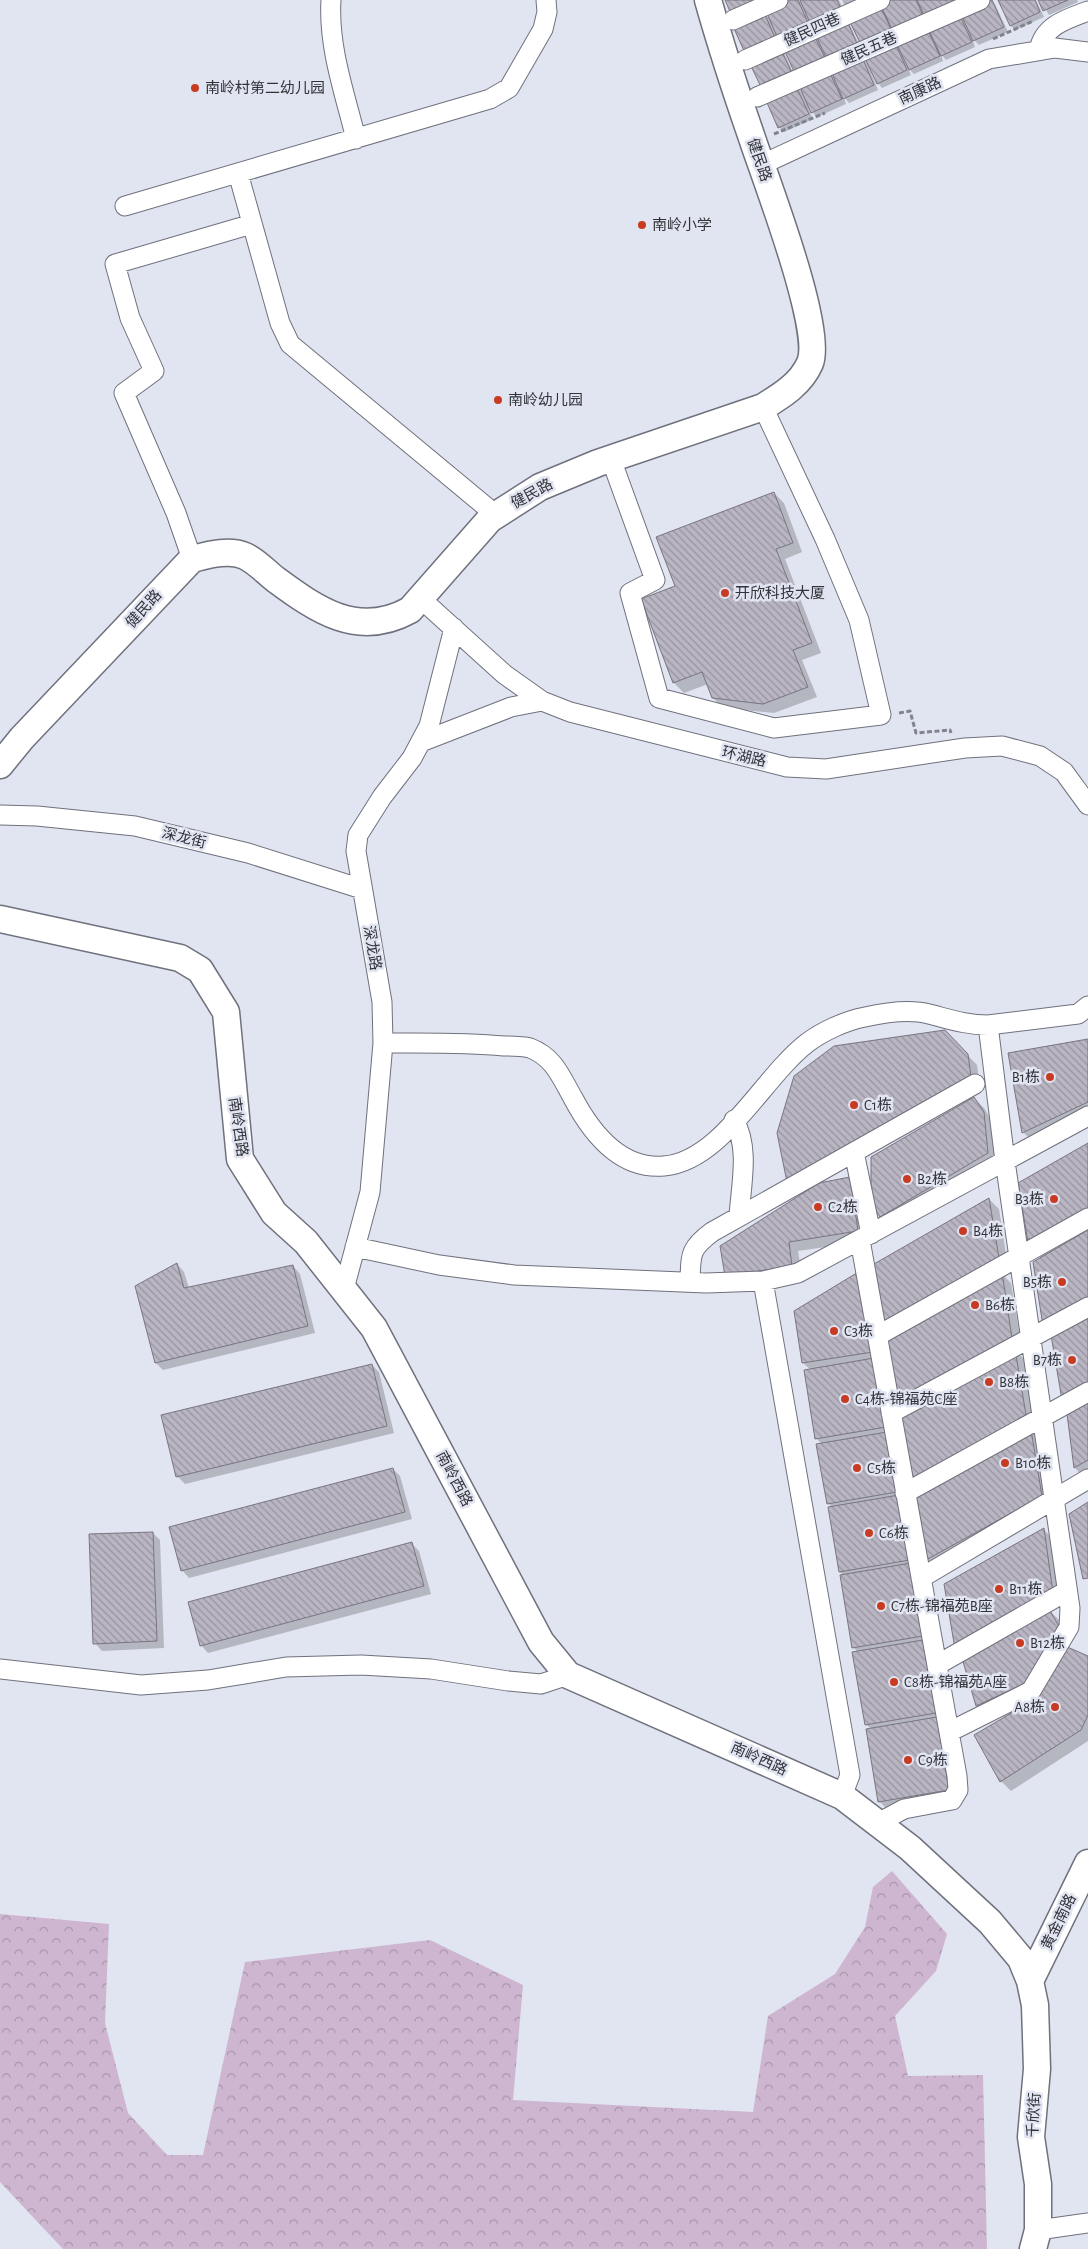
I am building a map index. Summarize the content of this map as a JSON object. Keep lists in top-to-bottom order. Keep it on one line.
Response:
{"streets":{"street":["健民四巷","健民五巷","南康路","健民路","环湖路","深龙街","深龙路","南岭西路","黄金南路","千欣街"]},"crossings":[["南康路","健民路"],["健民路","环湖路"],["环湖路","深龙路"],["深龙街","深龙路"],["深龙路","南岭西路"],["南岭西路","黄金南路"],["南岭西路","千欣街"],["黄金南路","千欣街"]],"places":["南岭村第二幼儿园","南岭小学","南岭幼儿园","开欣科技大厦","B1栋","C1栋","B2栋","B3栋","C2栋","B4栋","B5栋","B6栋","C3栋","B7栋","B8栋","C4栋-锦福苑C座","B10栋","C5栋","C6栋","B11栋","C7栋-锦福苑B座","B12栋","C8栋-锦福苑A座","A8栋","C9栋"]}
